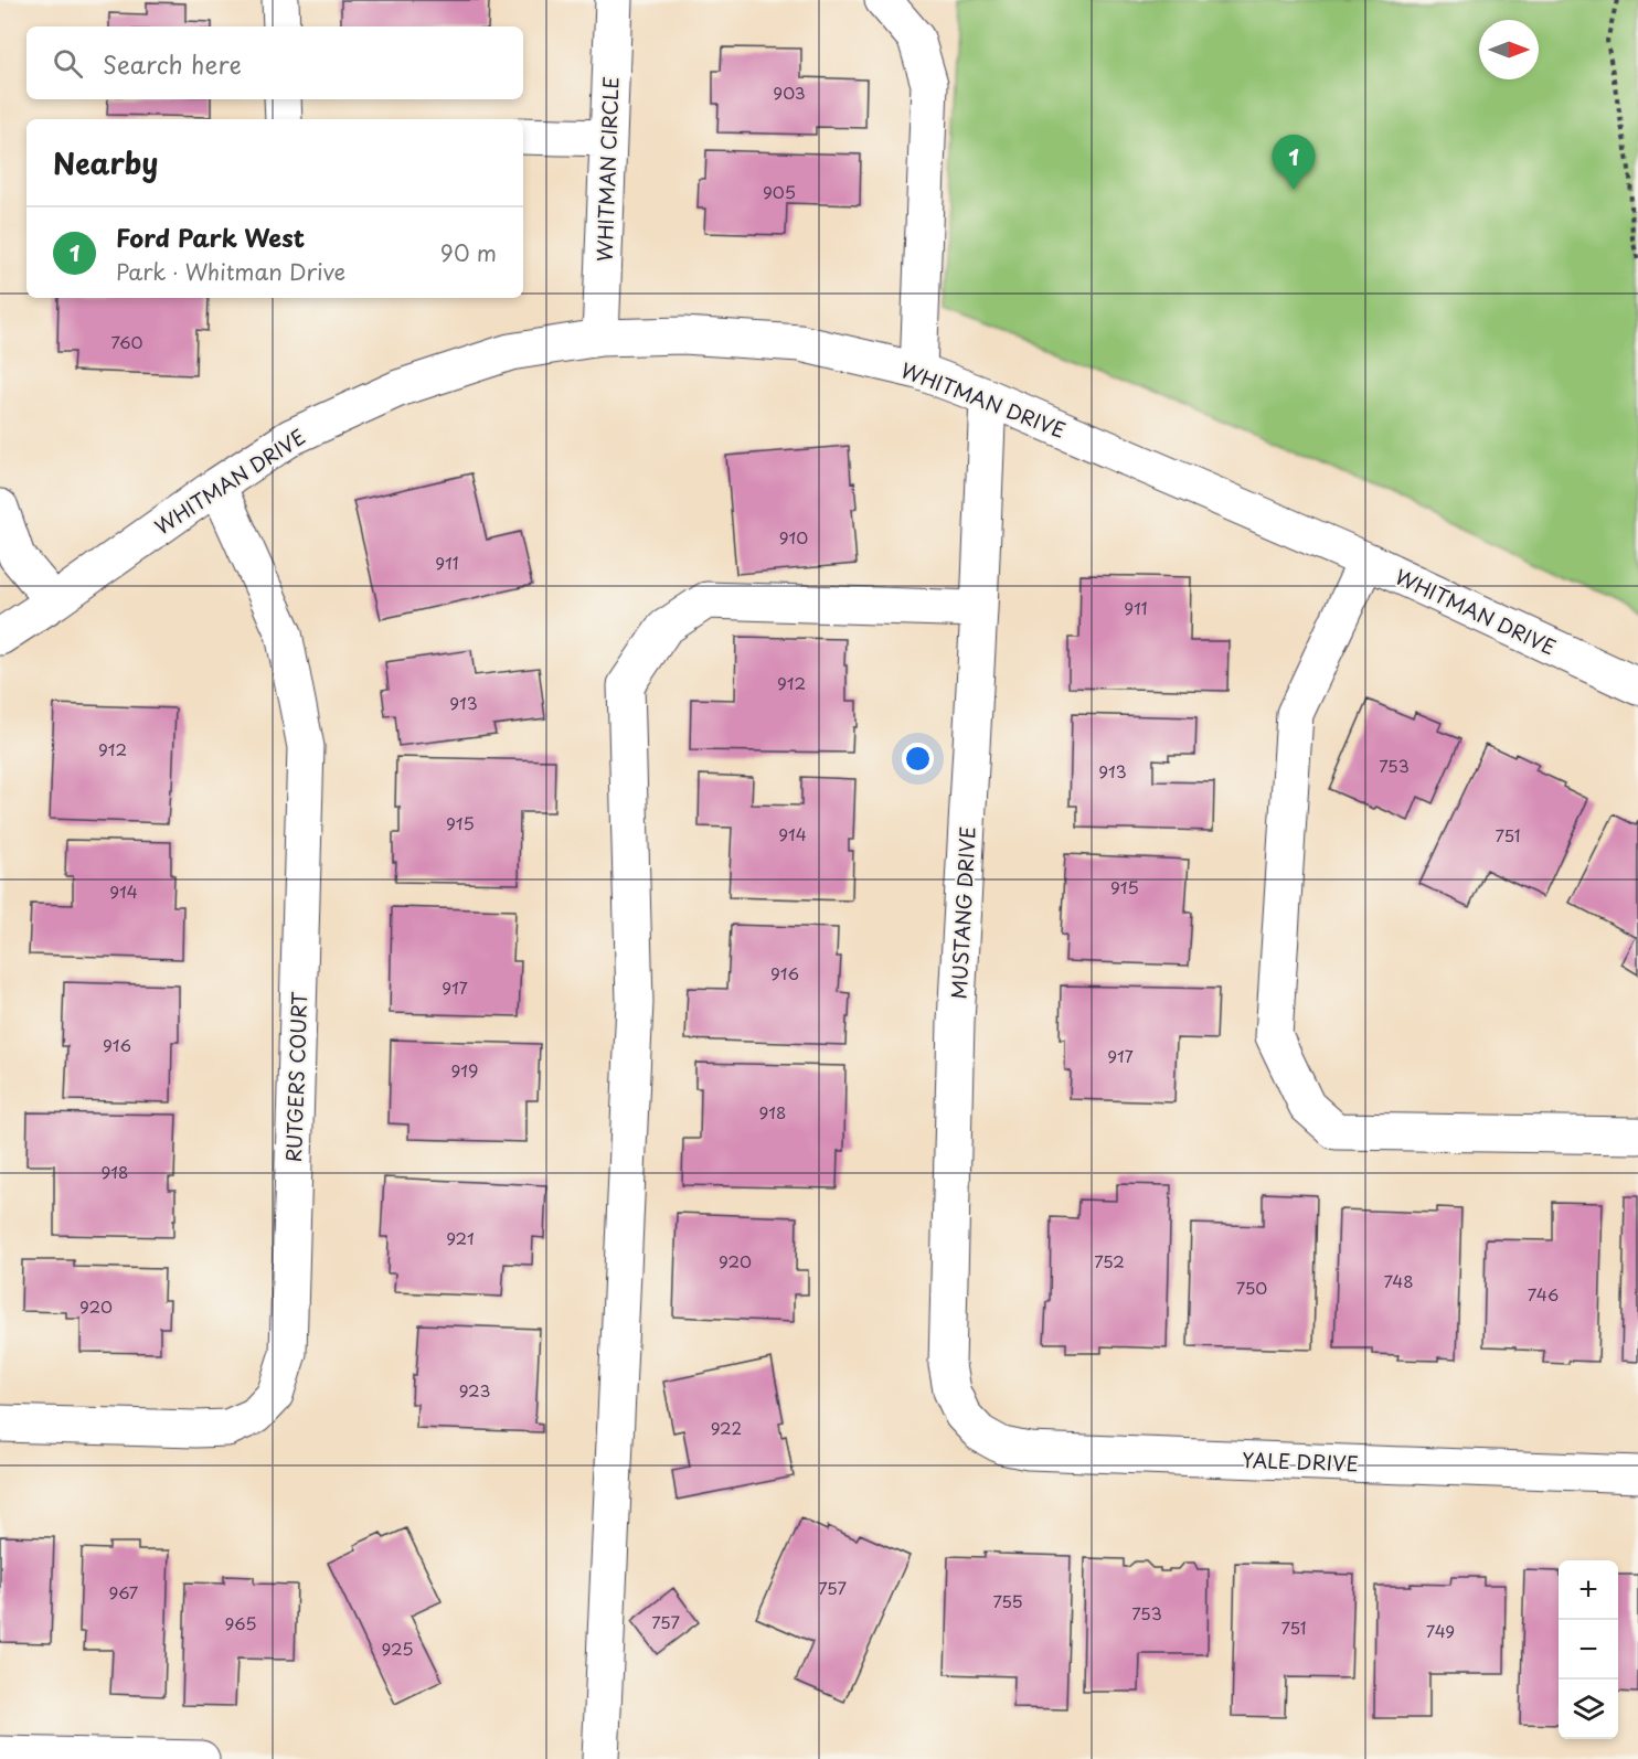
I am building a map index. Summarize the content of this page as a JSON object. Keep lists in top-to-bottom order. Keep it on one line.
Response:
{"streets":{"street":["WHITMAN CIRCLE","WHITMAN DRIVE","MUSTANG DRIVE","RUTGERS COURT","YALE DRIVE"]},"crossings":[["WHITMAN CIRCLE","WHITMAN DRIVE"],["WHITMAN DRIVE","MUSTANG DRIVE"],["WHITMAN DRIVE","RUTGERS COURT"],["MUSTANG DRIVE","YALE DRIVE"]],"house_numbers":["903","905","760","910","911","911","912","913","912","753","913","915","914","751","915","914","916","917","916","917","919","918","918","921","920","752","748","750","746","920","923","922","757","967","755","753","757","965","751","749","925"],"north":"right","page":{"search":"Search here","heading":"Nearby","pins":"1","list":[{"mark":"1","name":"Ford Park West","note":"Park · Whitman Drive","value":"90 m"}],"map_buttons":["+","−"]}}
